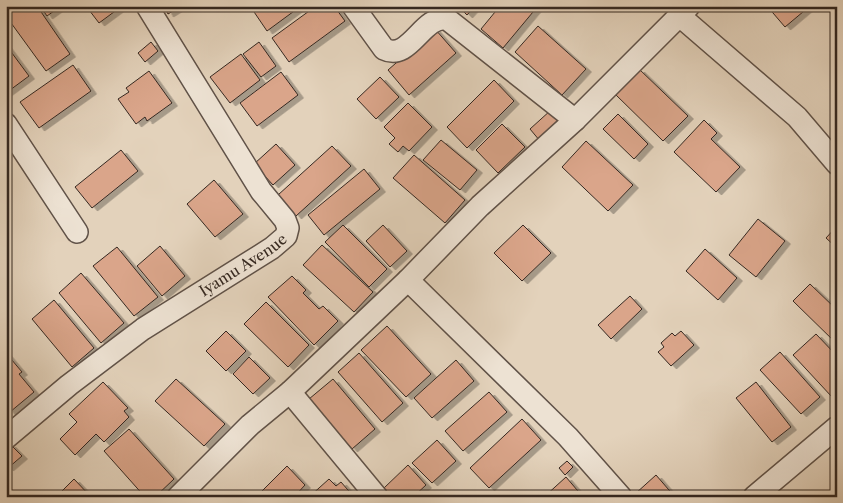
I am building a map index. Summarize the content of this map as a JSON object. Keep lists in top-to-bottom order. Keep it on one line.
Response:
{"streets":{"street":["Iyamu Avenue"]}}
